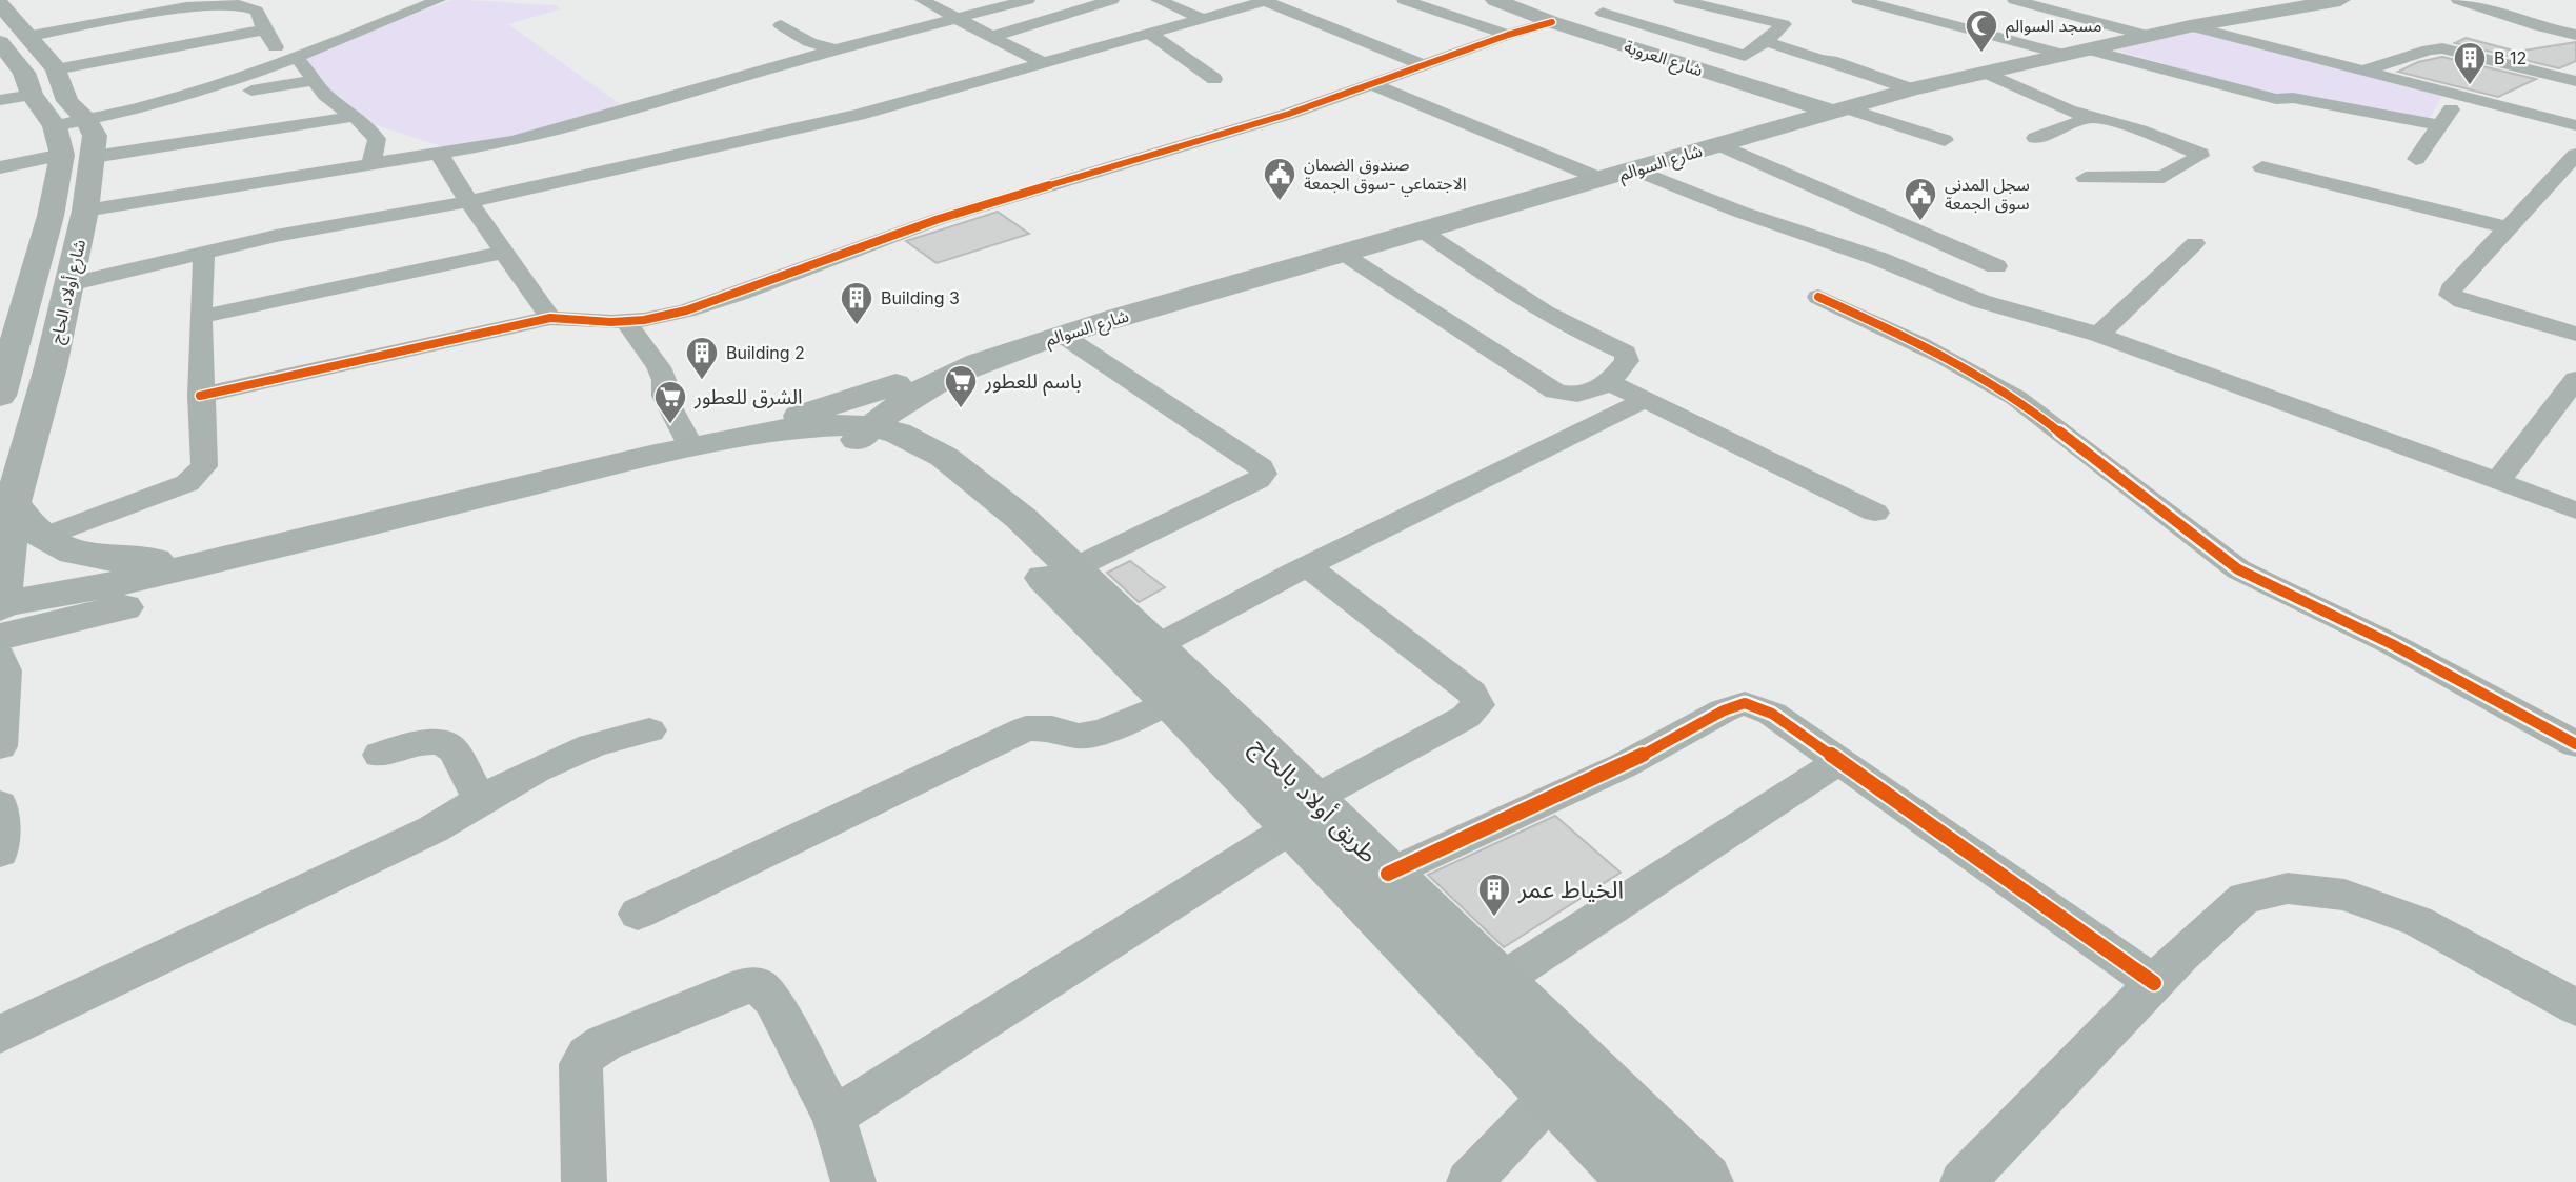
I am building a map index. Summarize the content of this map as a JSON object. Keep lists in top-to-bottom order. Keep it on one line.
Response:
{"streets":{"main road":["شارع العروبة","شارع السوالم","شارع أولاد الحاج","طريق أولاد بالحاج"]},"crossings":[["شارع العروبة","شارع السوالم"]],"places":{"mosque":["مسجد السوالم"],"building":["B 12","Building 3","Building 2","الخياط عمر"],"public building":["صندوق الضمان الاجتماعي -سوق الجمعة","سجل المدني سوق الجمعة"],"supermarket":["باسم للعطور","الشرق للعطور"]}}
